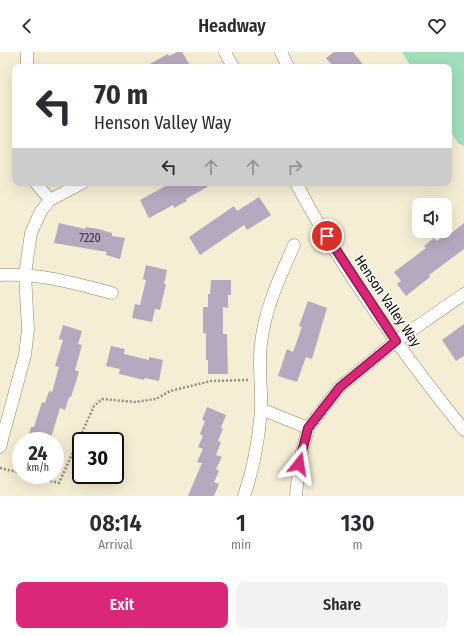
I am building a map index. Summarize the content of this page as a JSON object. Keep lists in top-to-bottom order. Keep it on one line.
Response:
{"streets":{"street":["Henson Valley Way"]},"house_numbers":["7220"],"page":{"header":"Headway","turn":["70 m","Henson Valley Way"],"speed":"24 km/h","limit":"30","eta":["08:14","Arrival","1","min","130","m"],"buttons":["Exit","Share"]}}
